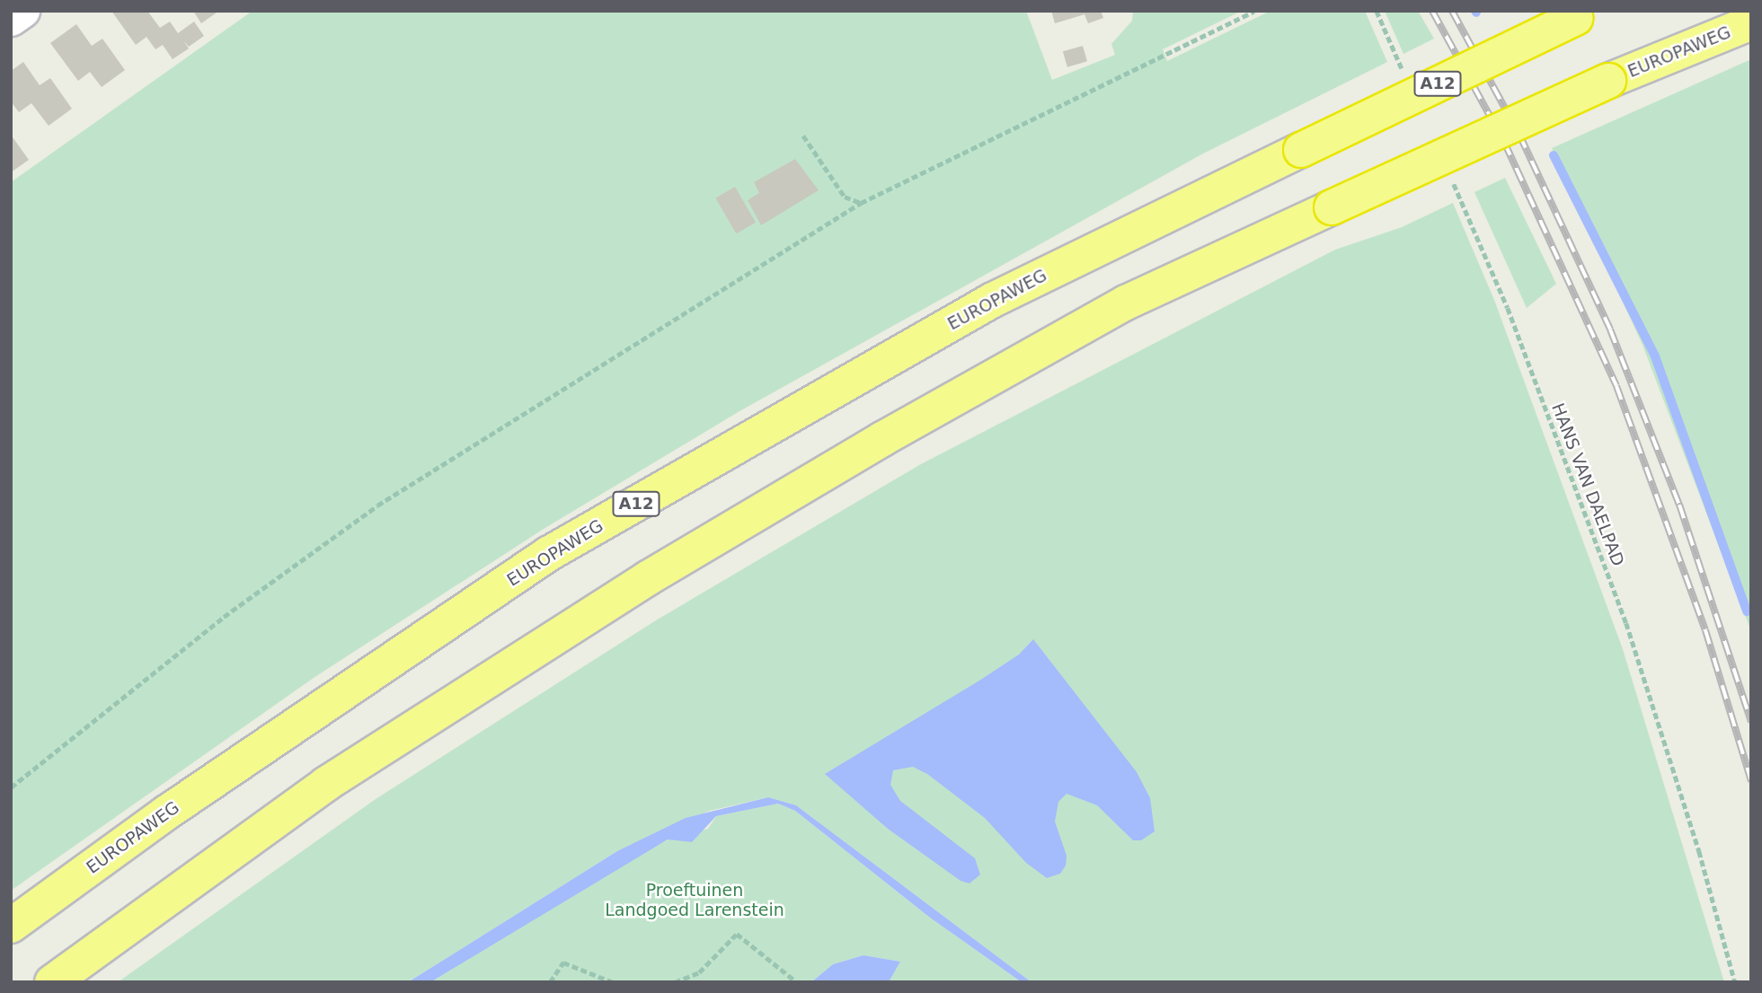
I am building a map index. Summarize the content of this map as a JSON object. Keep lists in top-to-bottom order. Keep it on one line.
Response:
{"streets":{"highway":["EUROPAWEG","A12"],"path":["HANS VAN DAELPAD"]},"parks":["Proeftuinen Landgoed Larenstein"]}
